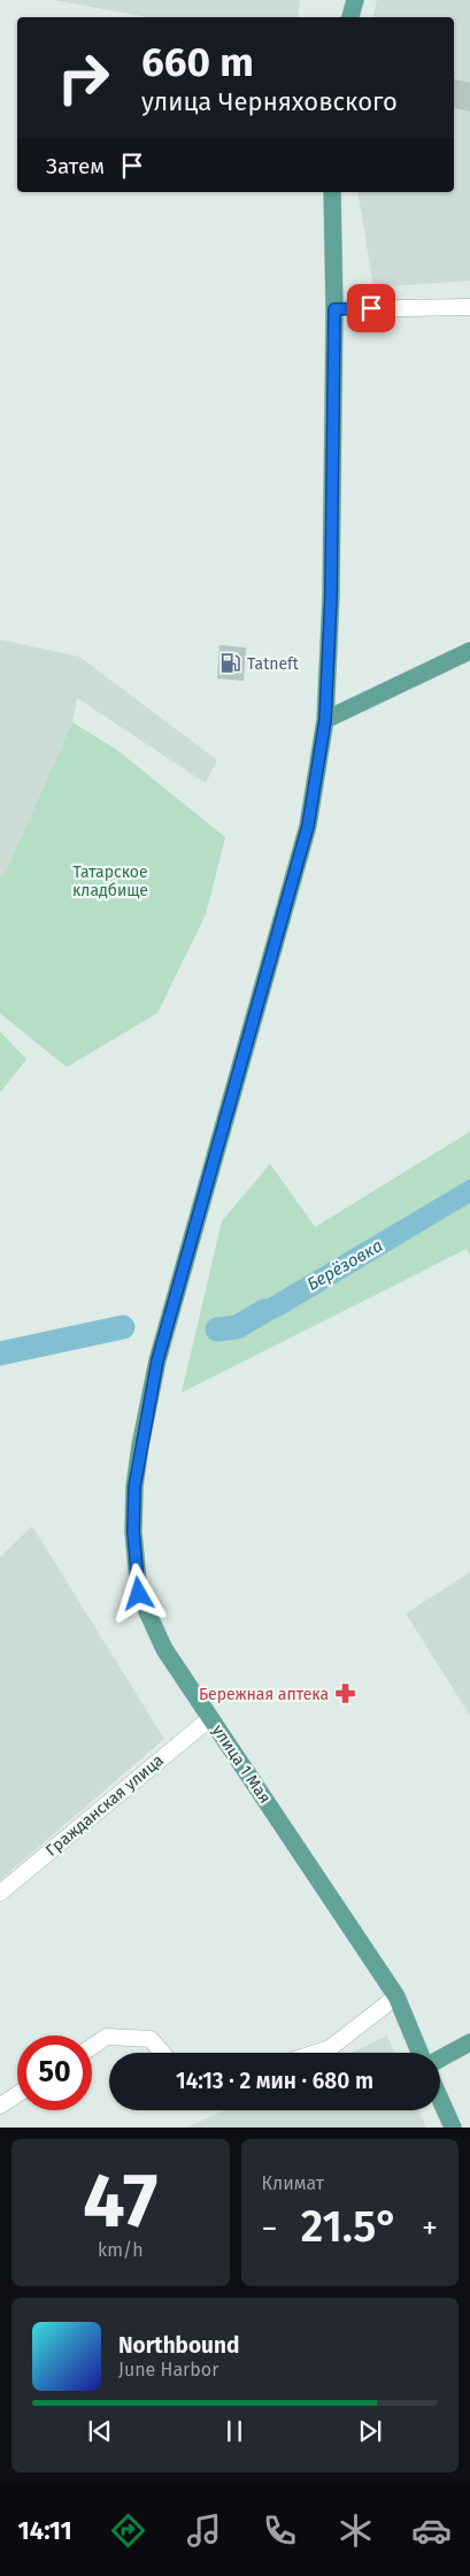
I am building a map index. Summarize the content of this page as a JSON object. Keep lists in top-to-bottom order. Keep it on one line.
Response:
{"streets":{"main road":["улица 1 Мая"],"street":["Гражданская улица"]},"crossings":[["улица 1 Мая","Гражданская улица"]],"water":["Берёзовка"],"parks":["Татарское кладбище"],"places":{"fuel station":["Tatneft"],"pharmacy":["Бережная аптека"]},"page":{"turn":["660 m","улица Черняховского"],"then":"Затем","limit":"50","trip":"14:13 · 2 мин · 680 m","tile":[["47","km/h"],"Климат"],"heat":["−","21.5°","+"],"song":["Northbound","June Harbor"],"tabs":"14:11"}}
